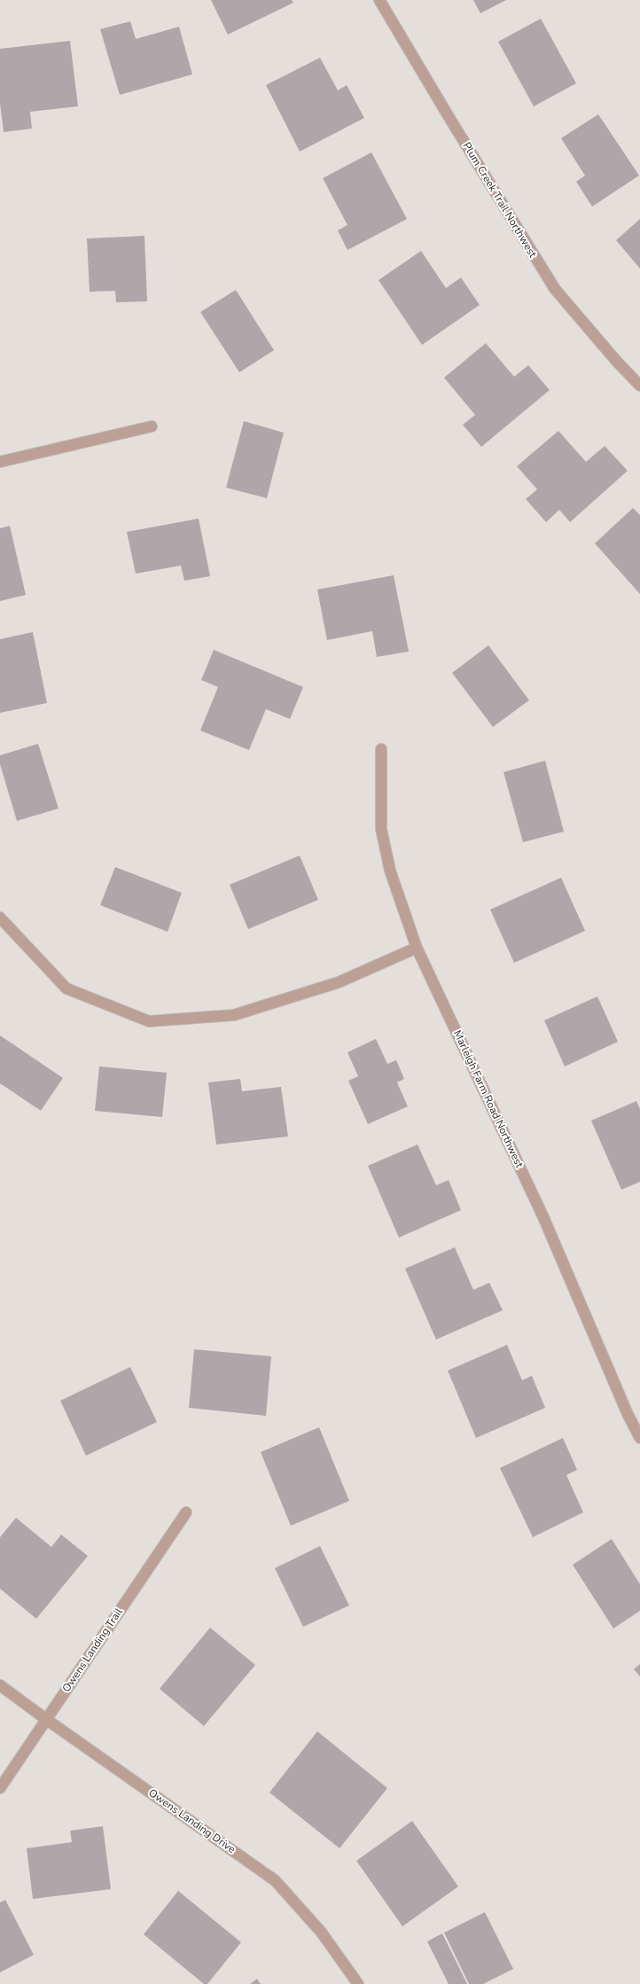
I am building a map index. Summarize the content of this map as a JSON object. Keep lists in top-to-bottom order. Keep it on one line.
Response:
{"streets":{"street":["Plum Creek Trail Northwest","Marleigh Farm Road Northwest","Owens Landing Trail","Owens Landing Drive"]},"crossings":[["Owens Landing Trail","Owens Landing Drive"]]}
